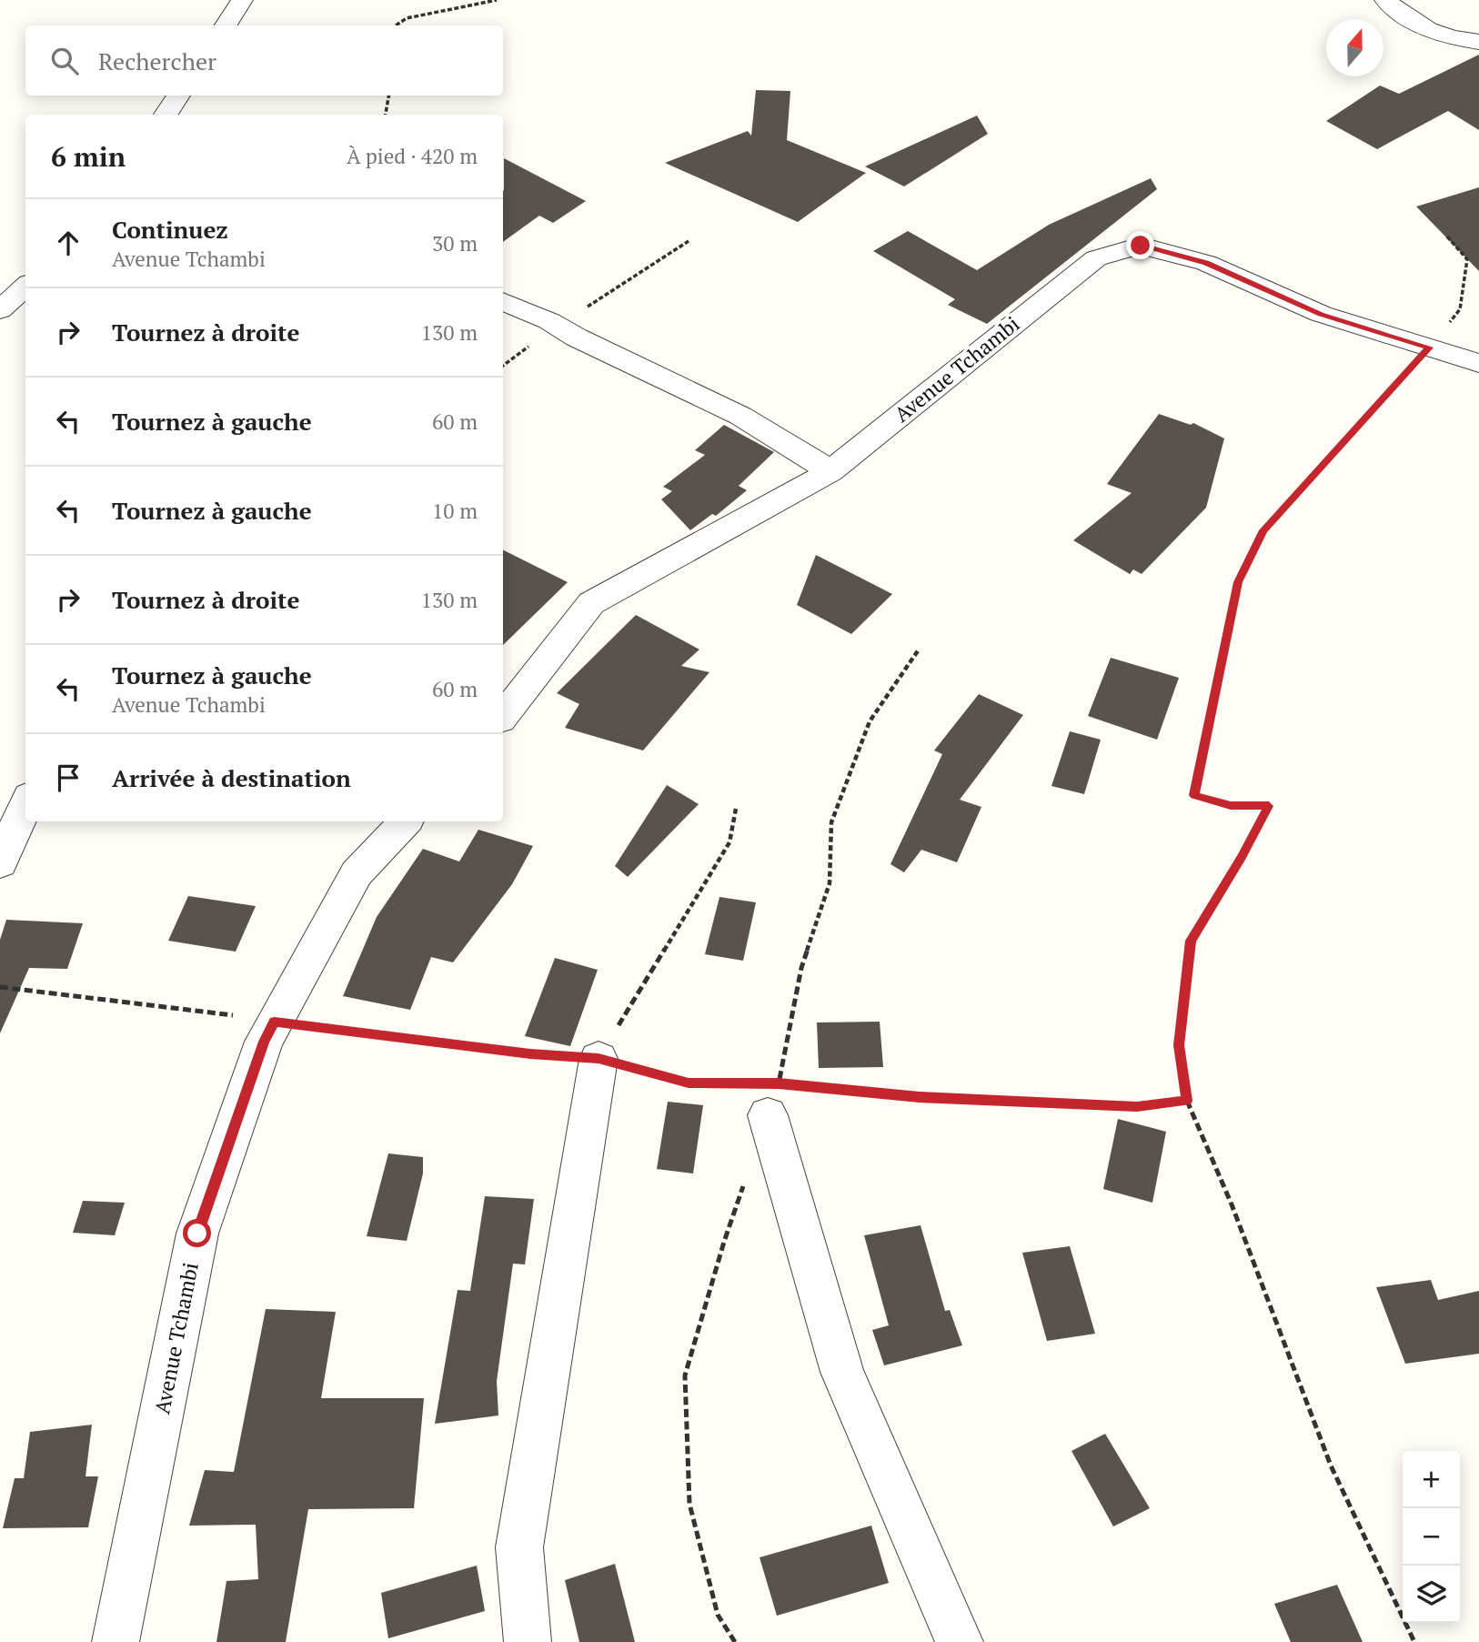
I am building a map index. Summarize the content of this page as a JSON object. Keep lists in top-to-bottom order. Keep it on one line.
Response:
{"streets":{"street":["Avenue Tchambi"]},"north":"top","page":{"search":"Rechercher","heading":["6 min","À pied · 420 m"],"list":[["Continuez","Avenue Tchambi","30 m"],["Tournez à droite","130 m"],["Tournez à gauche","60 m"],["Tournez à gauche","10 m"],["Tournez à droite","130 m"],["Tournez à gauche","Avenue Tchambi","60 m"],"Arrivée à destination"],"map_buttons":["+","−"]}}
